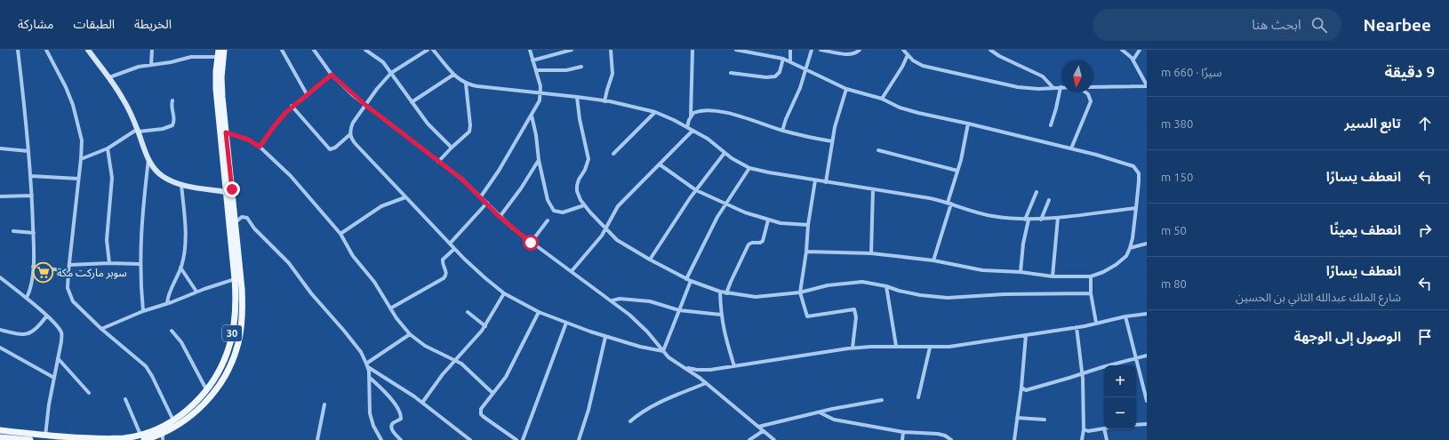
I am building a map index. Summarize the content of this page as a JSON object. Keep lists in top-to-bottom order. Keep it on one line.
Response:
{"streets":{"main road":["30"]},"places":{"supermarket":["سوبر ماركت مكة"]},"north":"bottom","page":{"header":"Nearbee","search":"ابحث هنا","nav":["الخريطة","الطبقات","مشاركة"],"heading":["9 دقيقة","سيرًا · 660 m"],"list":[["تابع السير","380 m"],["انعطف يسارًا","150 m"],["انعطف يمينًا","50 m"],["انعطف يسارًا","شارع الملك عبدالله الثاني بن الحسين","80 m"],"الوصول إلى الوجهة"],"map_buttons":["+","−"]}}
